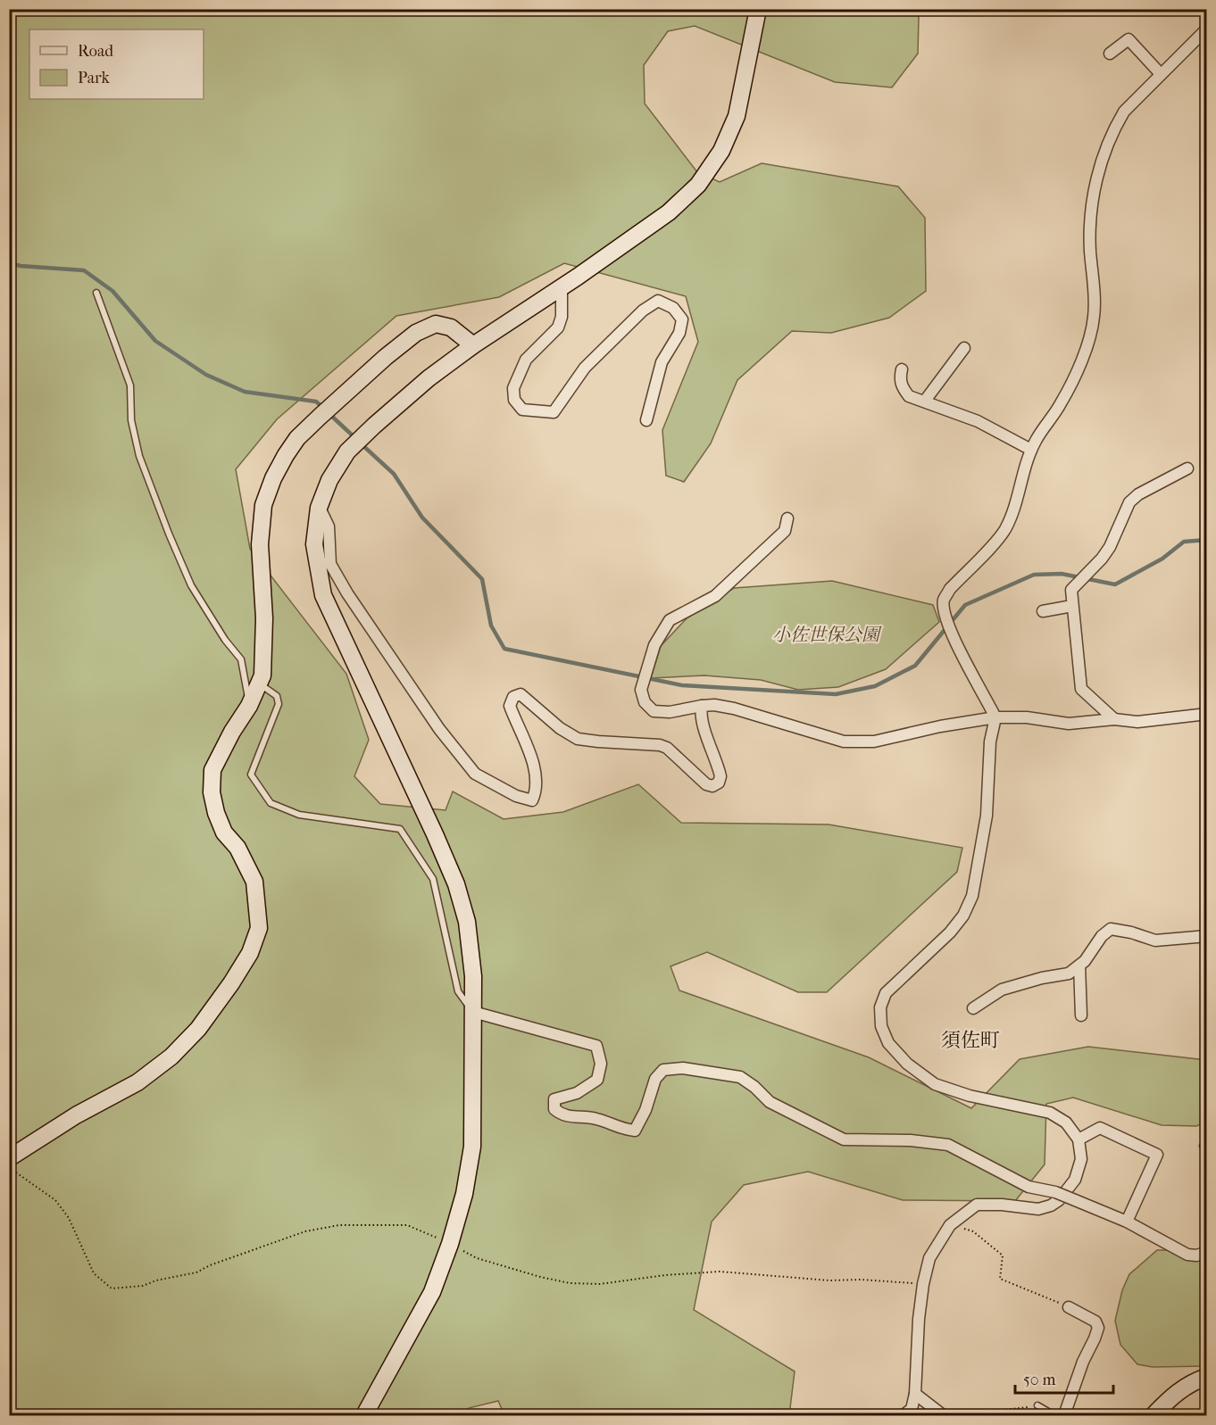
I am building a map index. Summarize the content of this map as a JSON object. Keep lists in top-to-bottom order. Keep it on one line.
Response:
{"districts":["須佐町"],"parks":["小佐世保公園"],"legend":["Road","Park"],"scale_bar":"50 m"}
